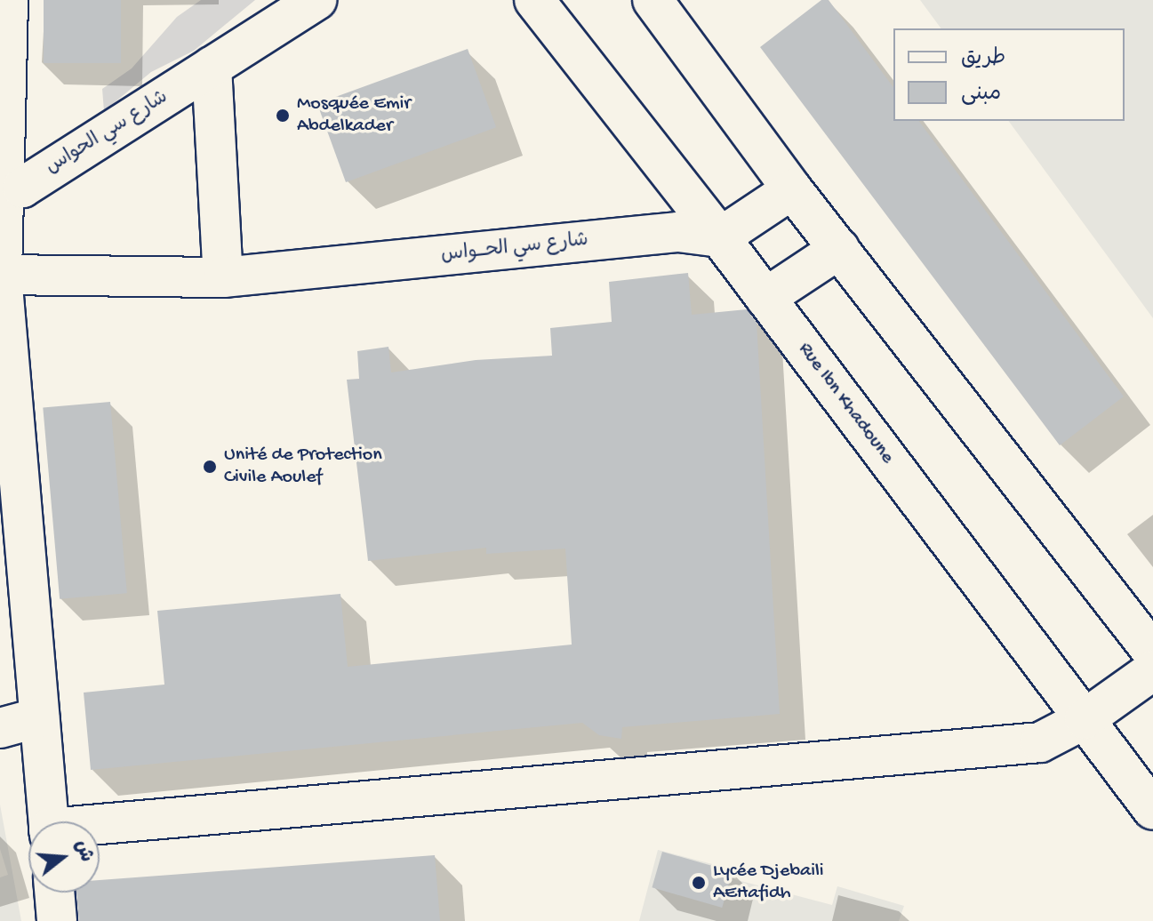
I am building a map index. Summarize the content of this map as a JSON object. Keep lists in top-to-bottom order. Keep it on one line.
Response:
{"streets":{"street":["شارع سي الحواس","شارع سي الحــواس","Rue Ibn Khadoune"]},"crossings":[["شارع سي الحــواس","Rue Ibn Khadoune"]],"places":["Mosquée Emir Abdelkader","Unité de Protection Civile Aoulef","Lycée Djebaili AEHafidh"],"legend":["طريق","مبنى"],"north":"right"}
